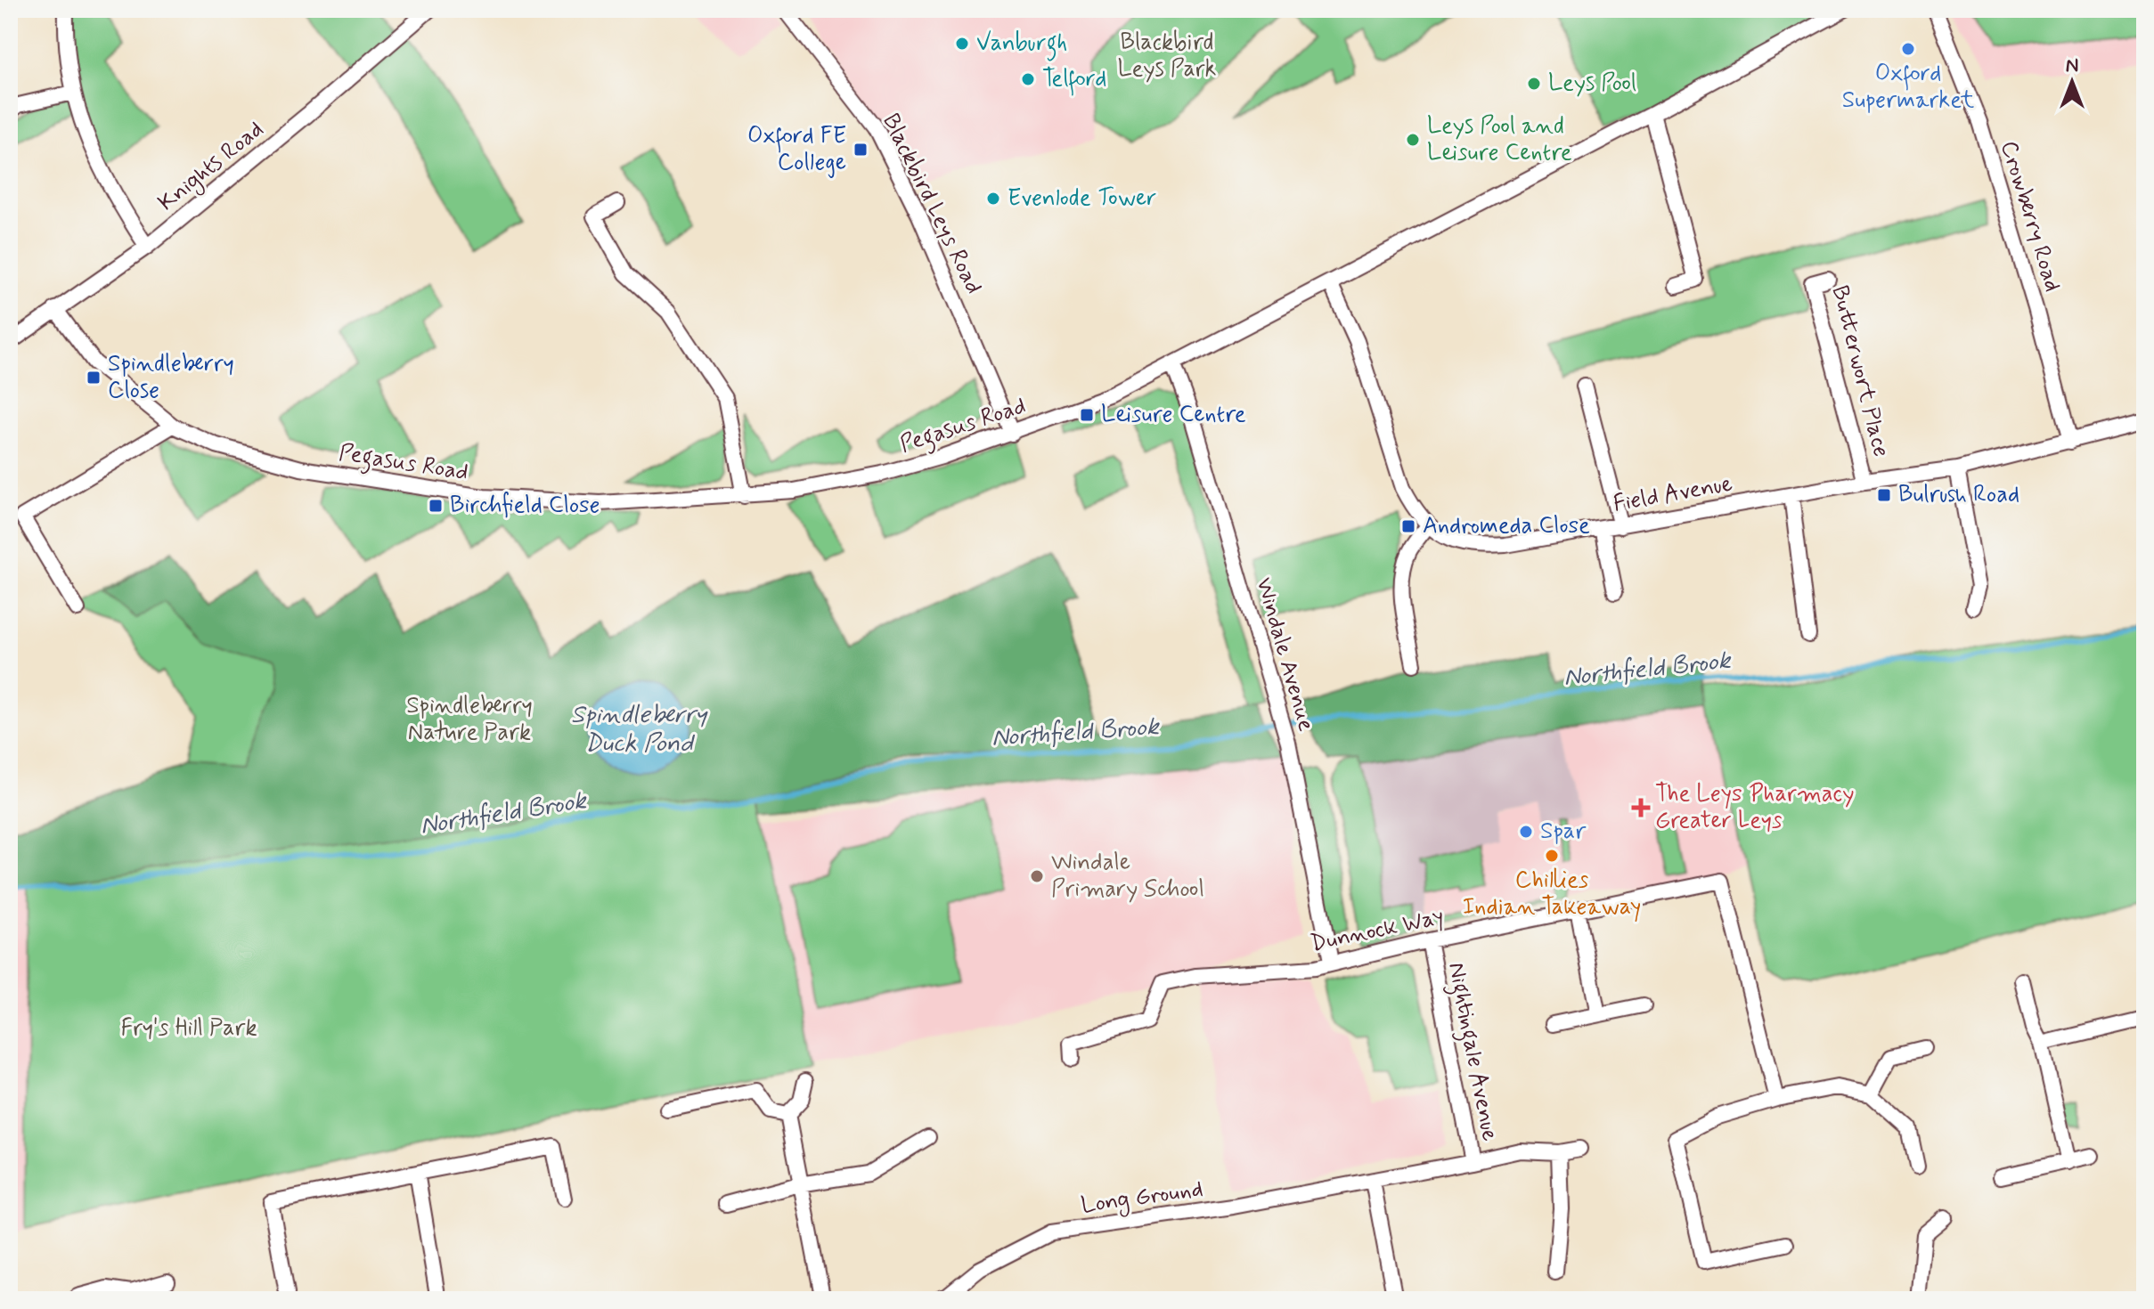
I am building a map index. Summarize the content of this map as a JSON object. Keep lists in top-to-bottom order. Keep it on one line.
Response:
{"streets":{"street":["Knights Road","Blackbird Leys Road","Crowberry Road","Butterwort Place","Pegasus Road","Field Avenue","Windale Avenue","Dunnock Way","Nightingale Avenue","Long Ground"]},"crossings":[["Knights Road","Pegasus Road"],["Blackbird Leys Road","Pegasus Road"],["Crowberry Road","Field Avenue"],["Butterwort Place","Field Avenue"],["Pegasus Road","Field Avenue"],["Pegasus Road","Windale Avenue"],["Windale Avenue","Dunnock Way"],["Dunnock Way","Nightingale Avenue"],["Nightingale Avenue","Long Ground"]],"water":["Northfield Brook","Spindleberry Duck Pond"],"parks":["Blackbird Leys Park","Spindleberry Nature Park","Fry's Hill Park"],"places":{"other":["Vanburgh","Oxford Supermarket","Telford","Leys Pool","Leys Pool and Leisure Centre","Evenlode Tower","Spar","Chillies Indian Takeaway","Windale Primary School"],"transit":["Oxford FE College","Spindleberry Close","Leisure Centre","Bulrush Road","Birchfield Close","Andromeda Close"],"health":["The Leys Pharmacy Greater Leys"]},"north":"top"}
